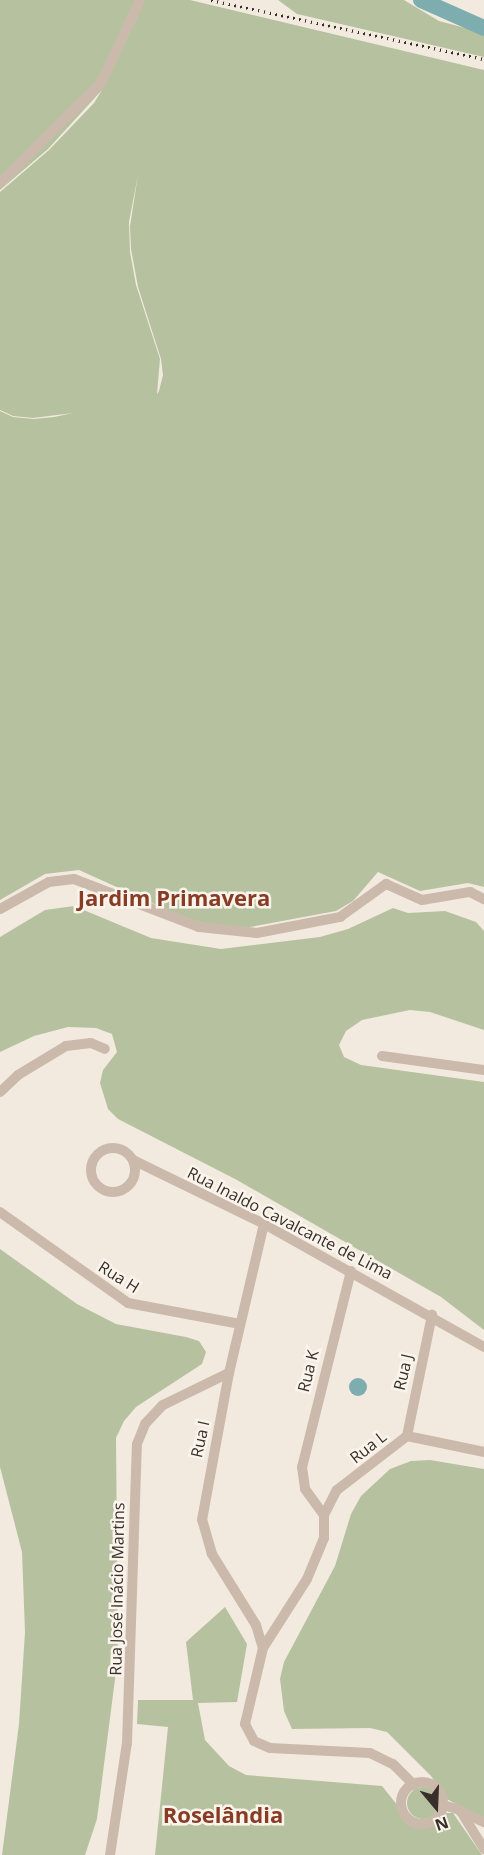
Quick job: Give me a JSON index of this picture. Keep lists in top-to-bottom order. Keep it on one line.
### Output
{"streets":{"street":["Rua Inaldo Cavalcante de Lima","Rua H","Rua K","Rua J","Rua I","Rua L","Rua José Inácio Martins"]},"crossings":[["Rua Inaldo Cavalcante de Lima","Rua K"],["Rua Inaldo Cavalcante de Lima","Rua J"],["Rua Inaldo Cavalcante de Lima","Rua I"],["Rua H","Rua I"],["Rua J","Rua L"],["Rua I","Rua José Inácio Martins"]],"districts":["Jardim Primavera","Roselândia"],"north":"bottom"}
